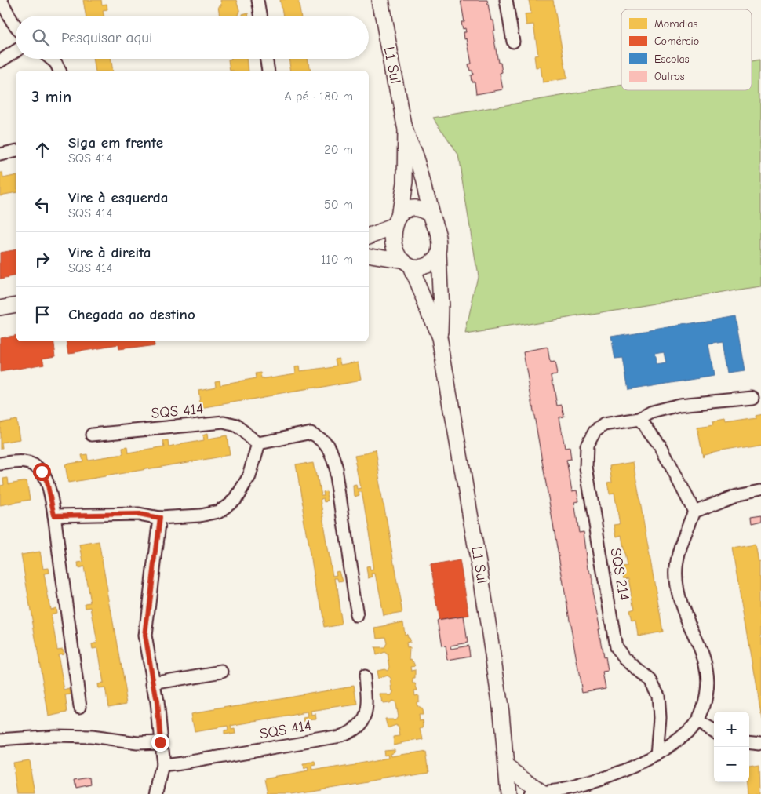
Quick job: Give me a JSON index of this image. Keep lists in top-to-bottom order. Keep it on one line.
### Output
{"streets":{"street":["L1 Sul","SQS 414","SQS 214"]},"legend":["Moradias","Comércio","Escolas","Outros"],"page":{"search":"Pesquisar aqui","heading":["3 min","A pé · 180 m"],"list":[["Siga em frente","SQS 414","20 m"],["Vire à esquerda","SQS 414","50 m"],["Vire à direita","SQS 414","110 m"],"Chegada ao destino"],"map_buttons":["+","−"]}}
